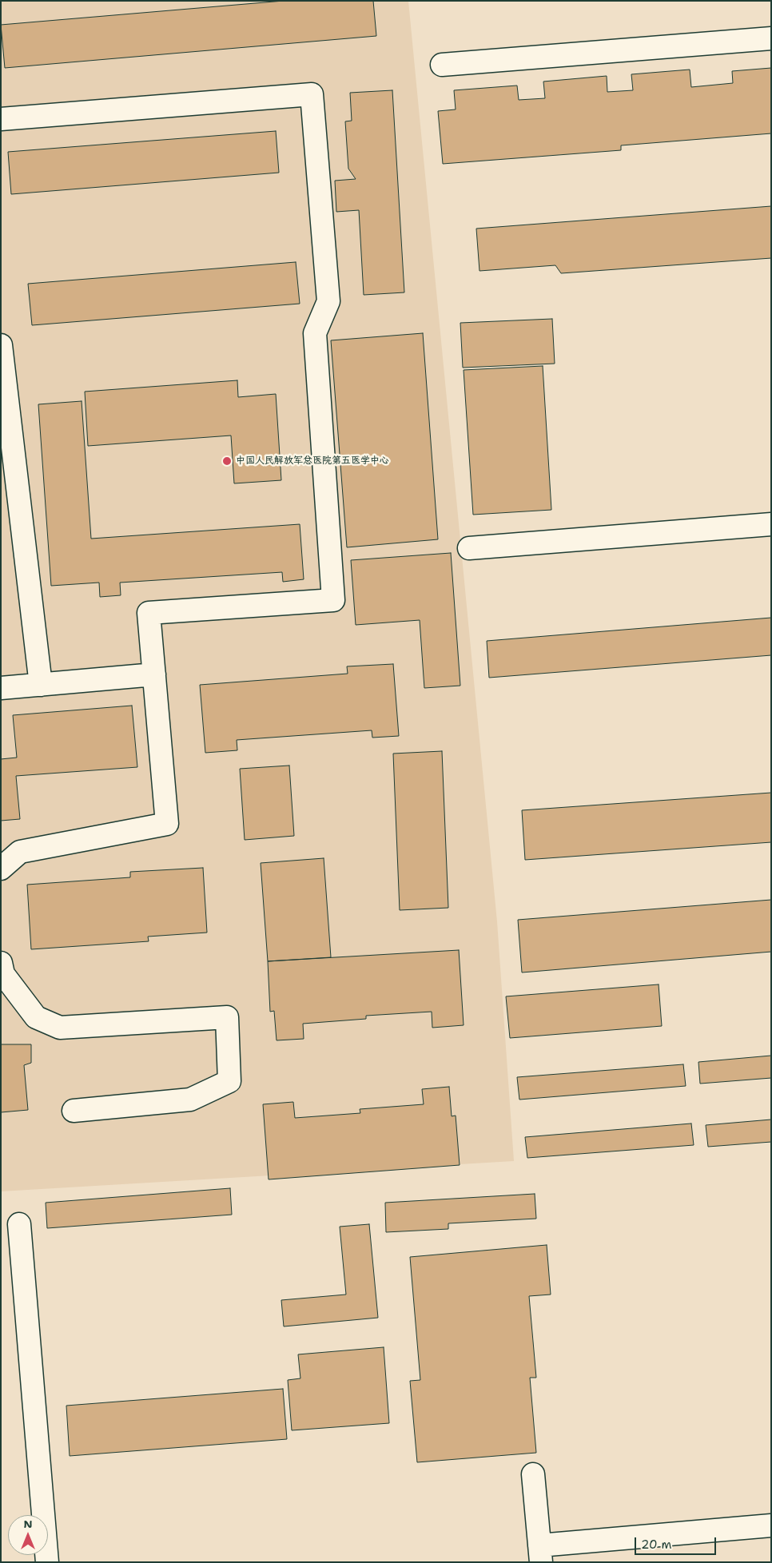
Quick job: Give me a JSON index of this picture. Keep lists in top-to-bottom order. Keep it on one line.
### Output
{"places":["中国人民解放军总医院第五医学中心"],"scale_bar":"20 m","north":"top"}
